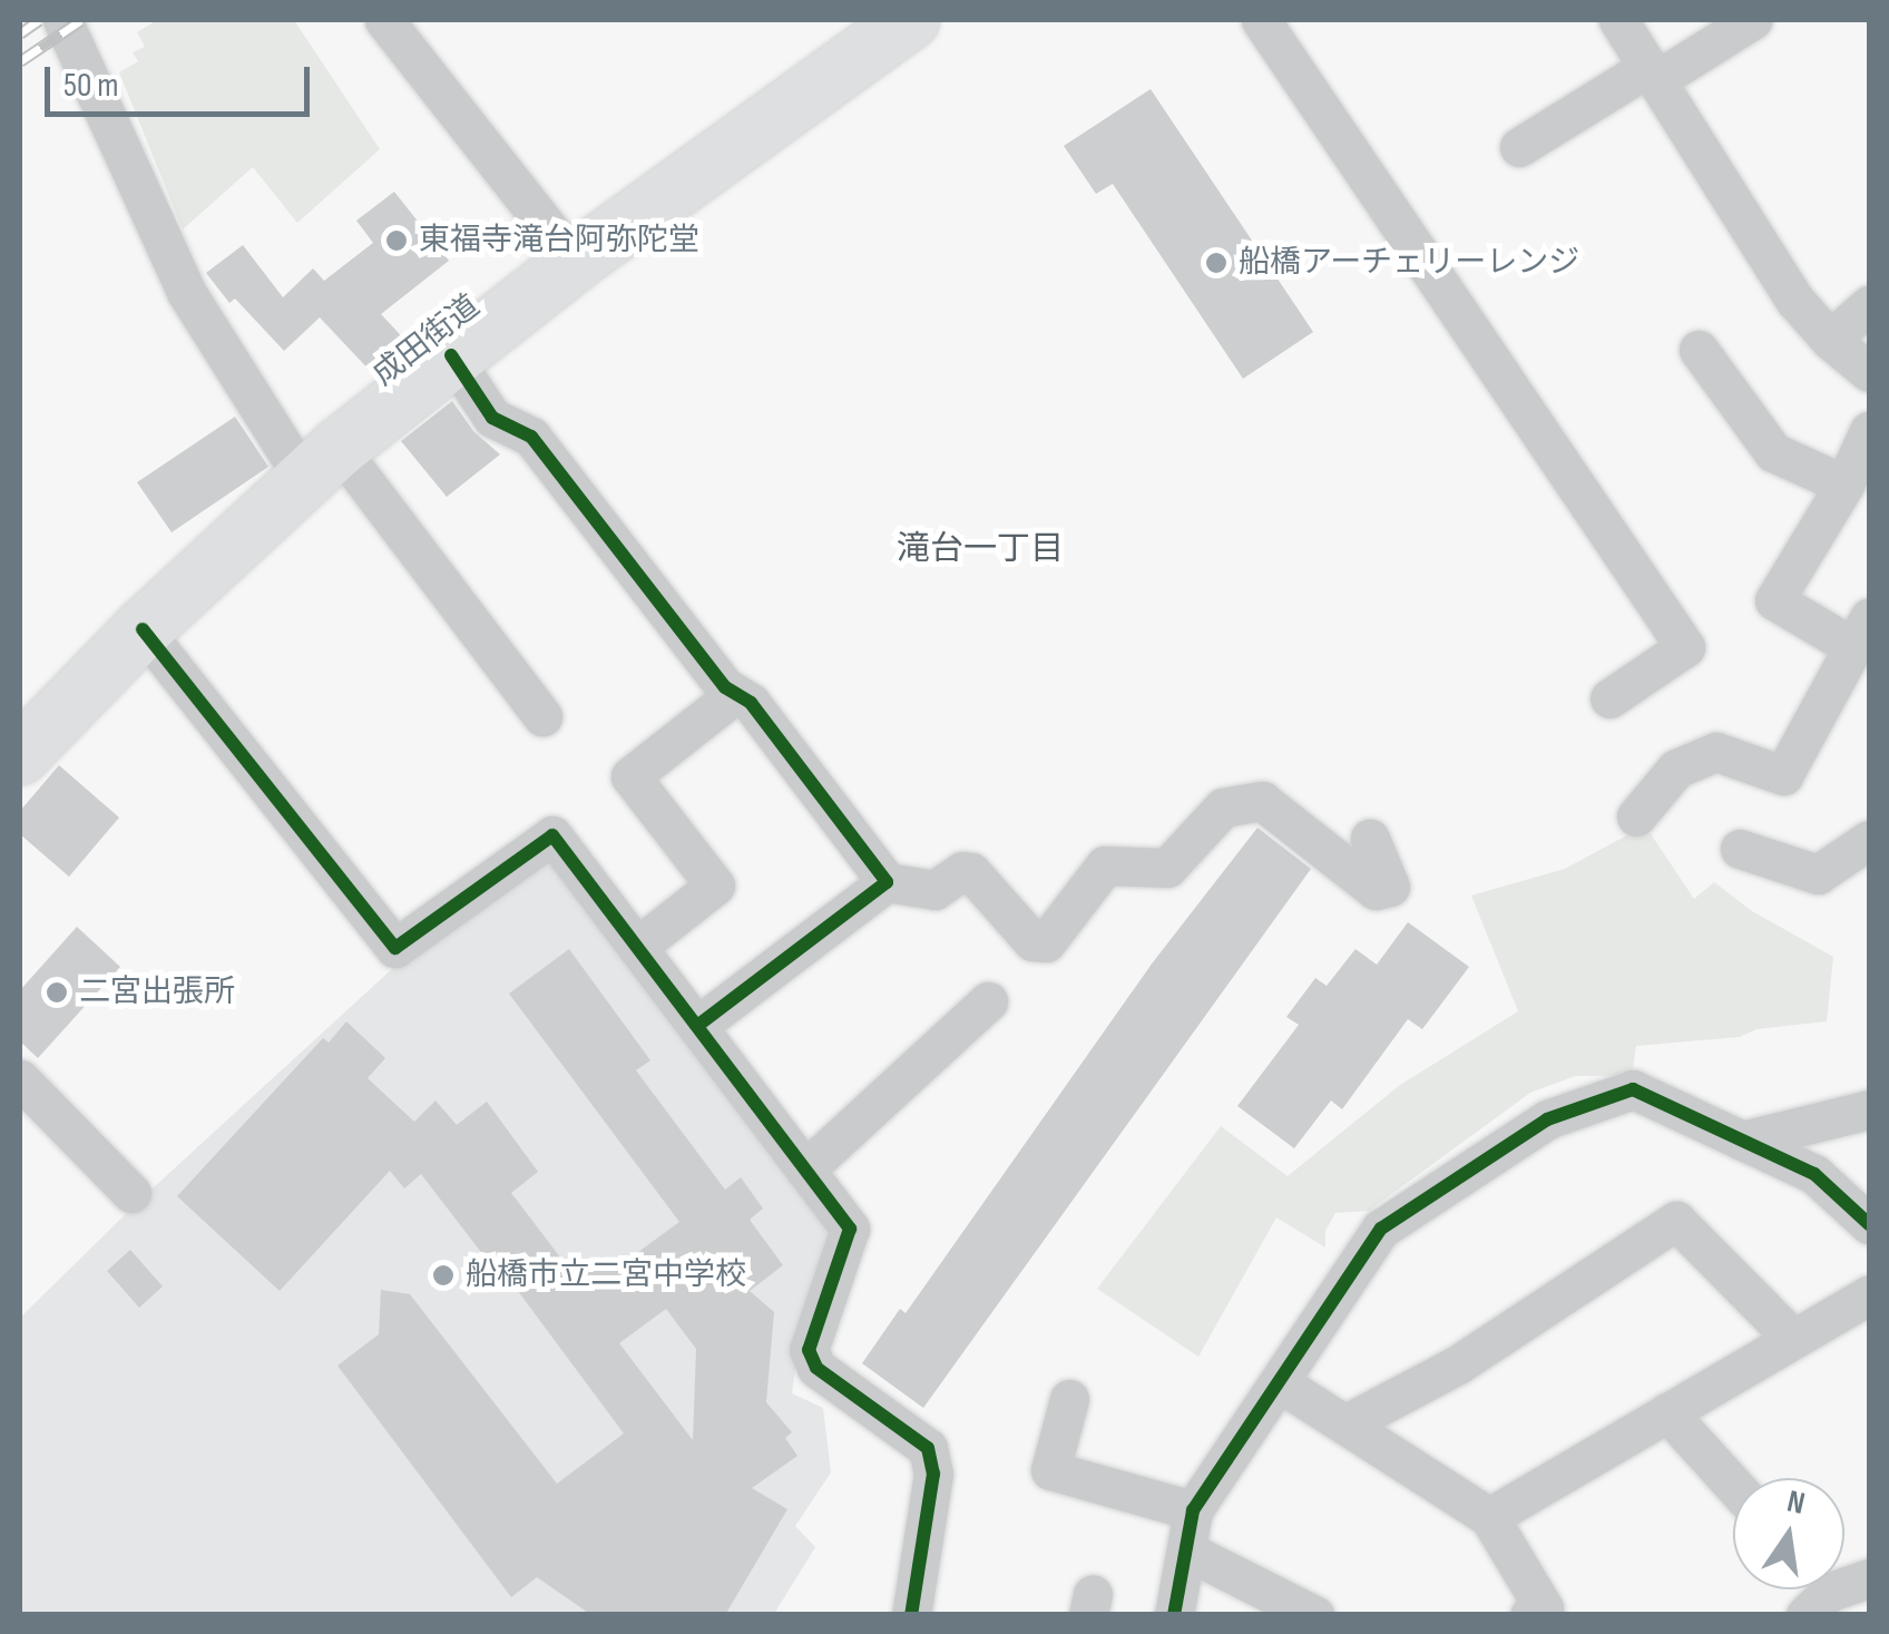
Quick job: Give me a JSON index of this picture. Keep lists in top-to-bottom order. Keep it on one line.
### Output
{"streets":{"highway":["成田街道"]},"districts":["滝台一丁目"],"places":["東福寺滝台阿弥陀堂","船橋アーチェリーレンジ","二宮出張所","船橋市立二宮中学校"],"scale_bar":"50 m","north":"top"}
